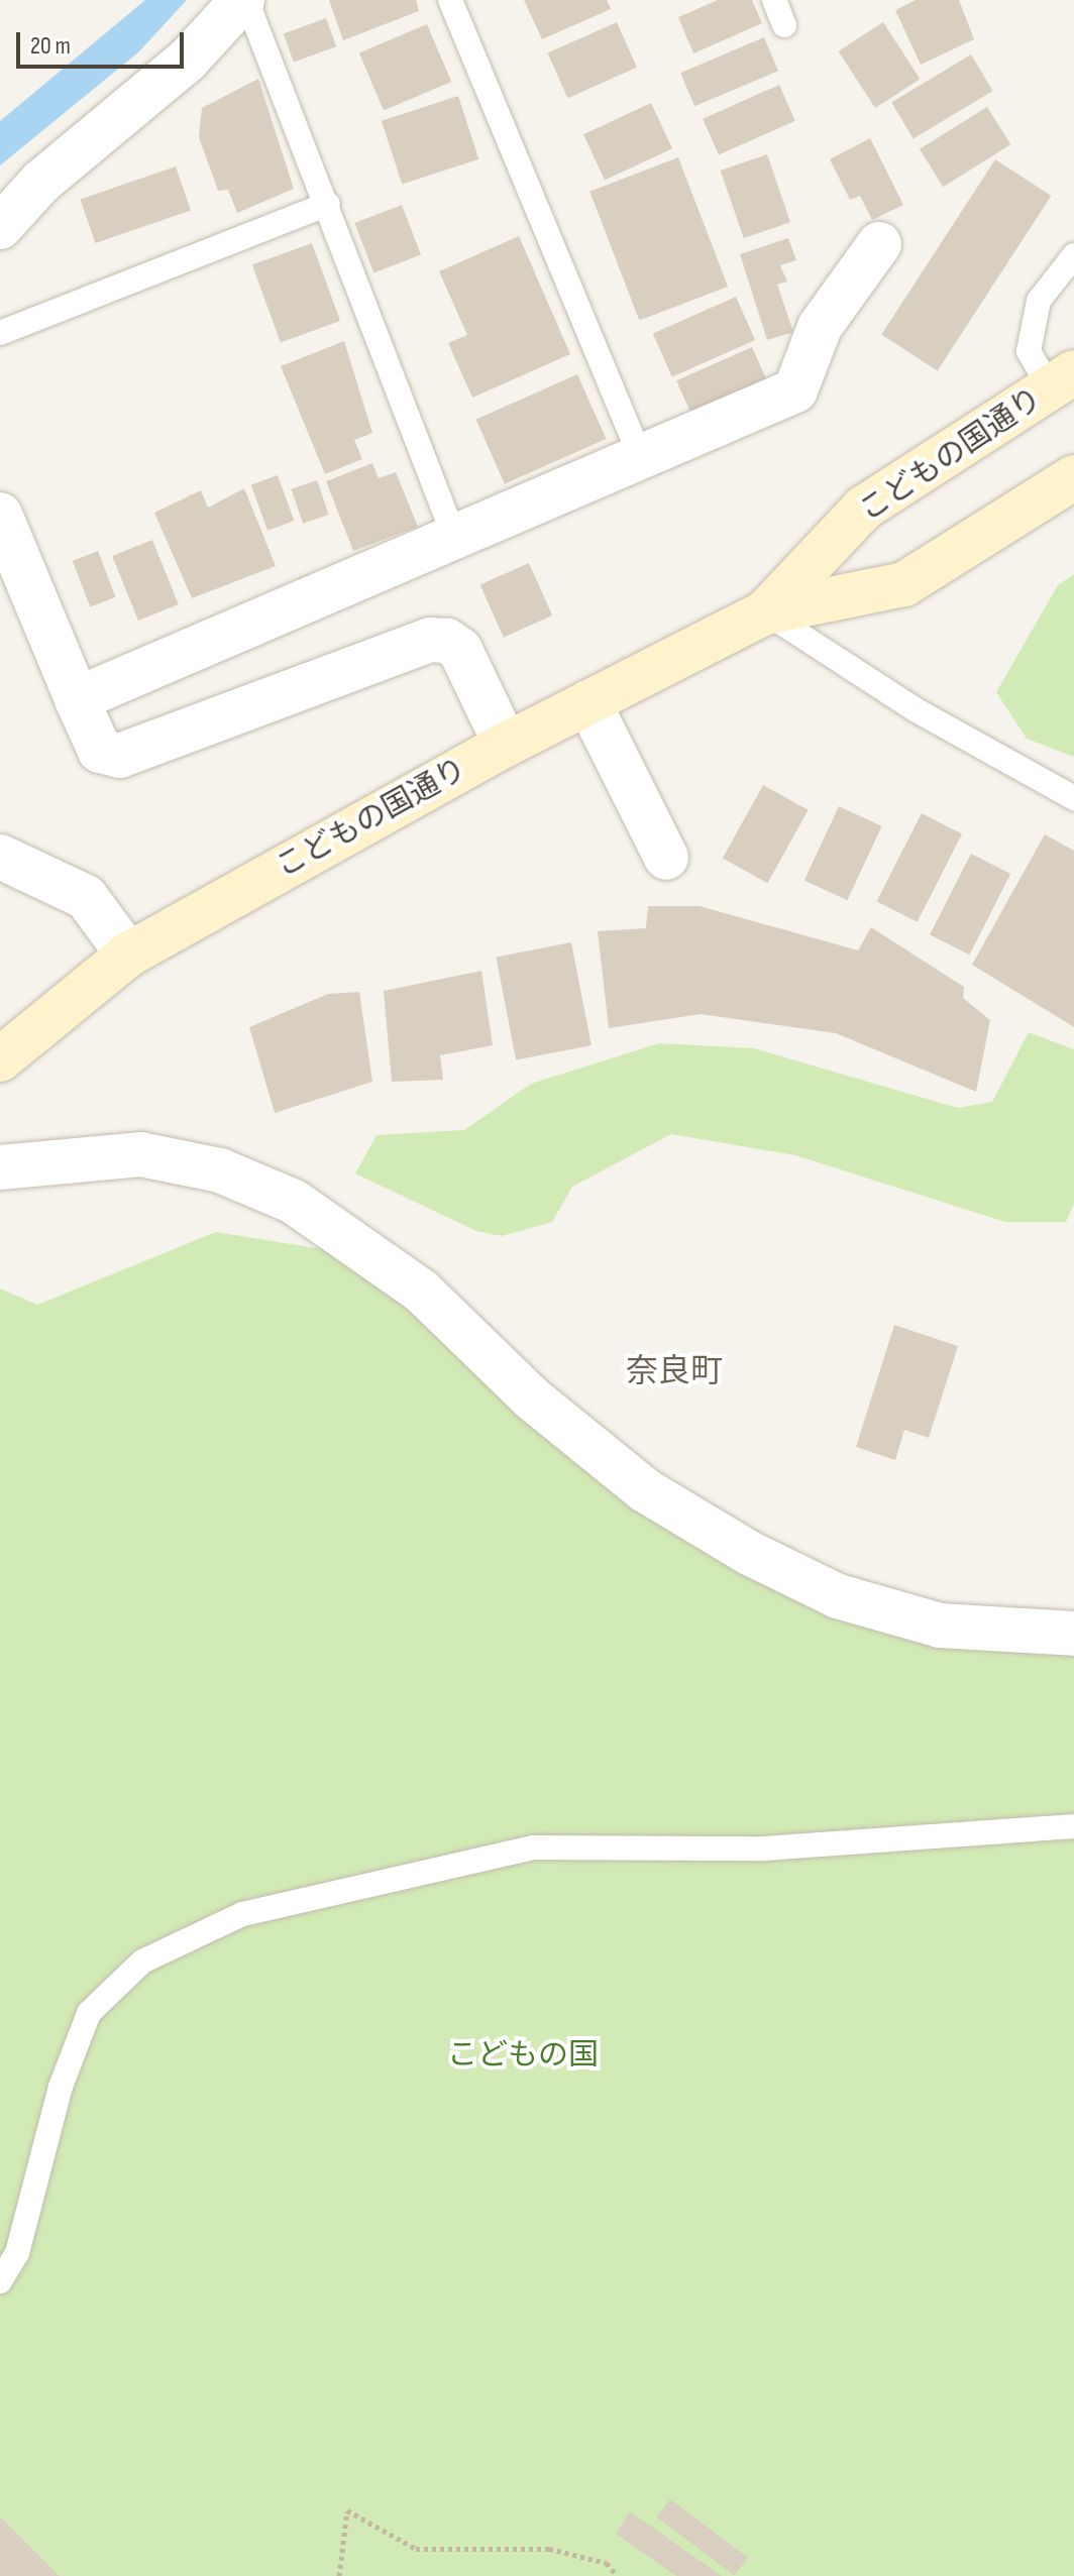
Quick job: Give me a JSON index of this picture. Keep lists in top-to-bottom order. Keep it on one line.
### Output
{"streets":{"main road":["こどもの国通り"]},"districts":["奈良町"],"parks":["こどもの国"],"scale_bar":"20 m"}
